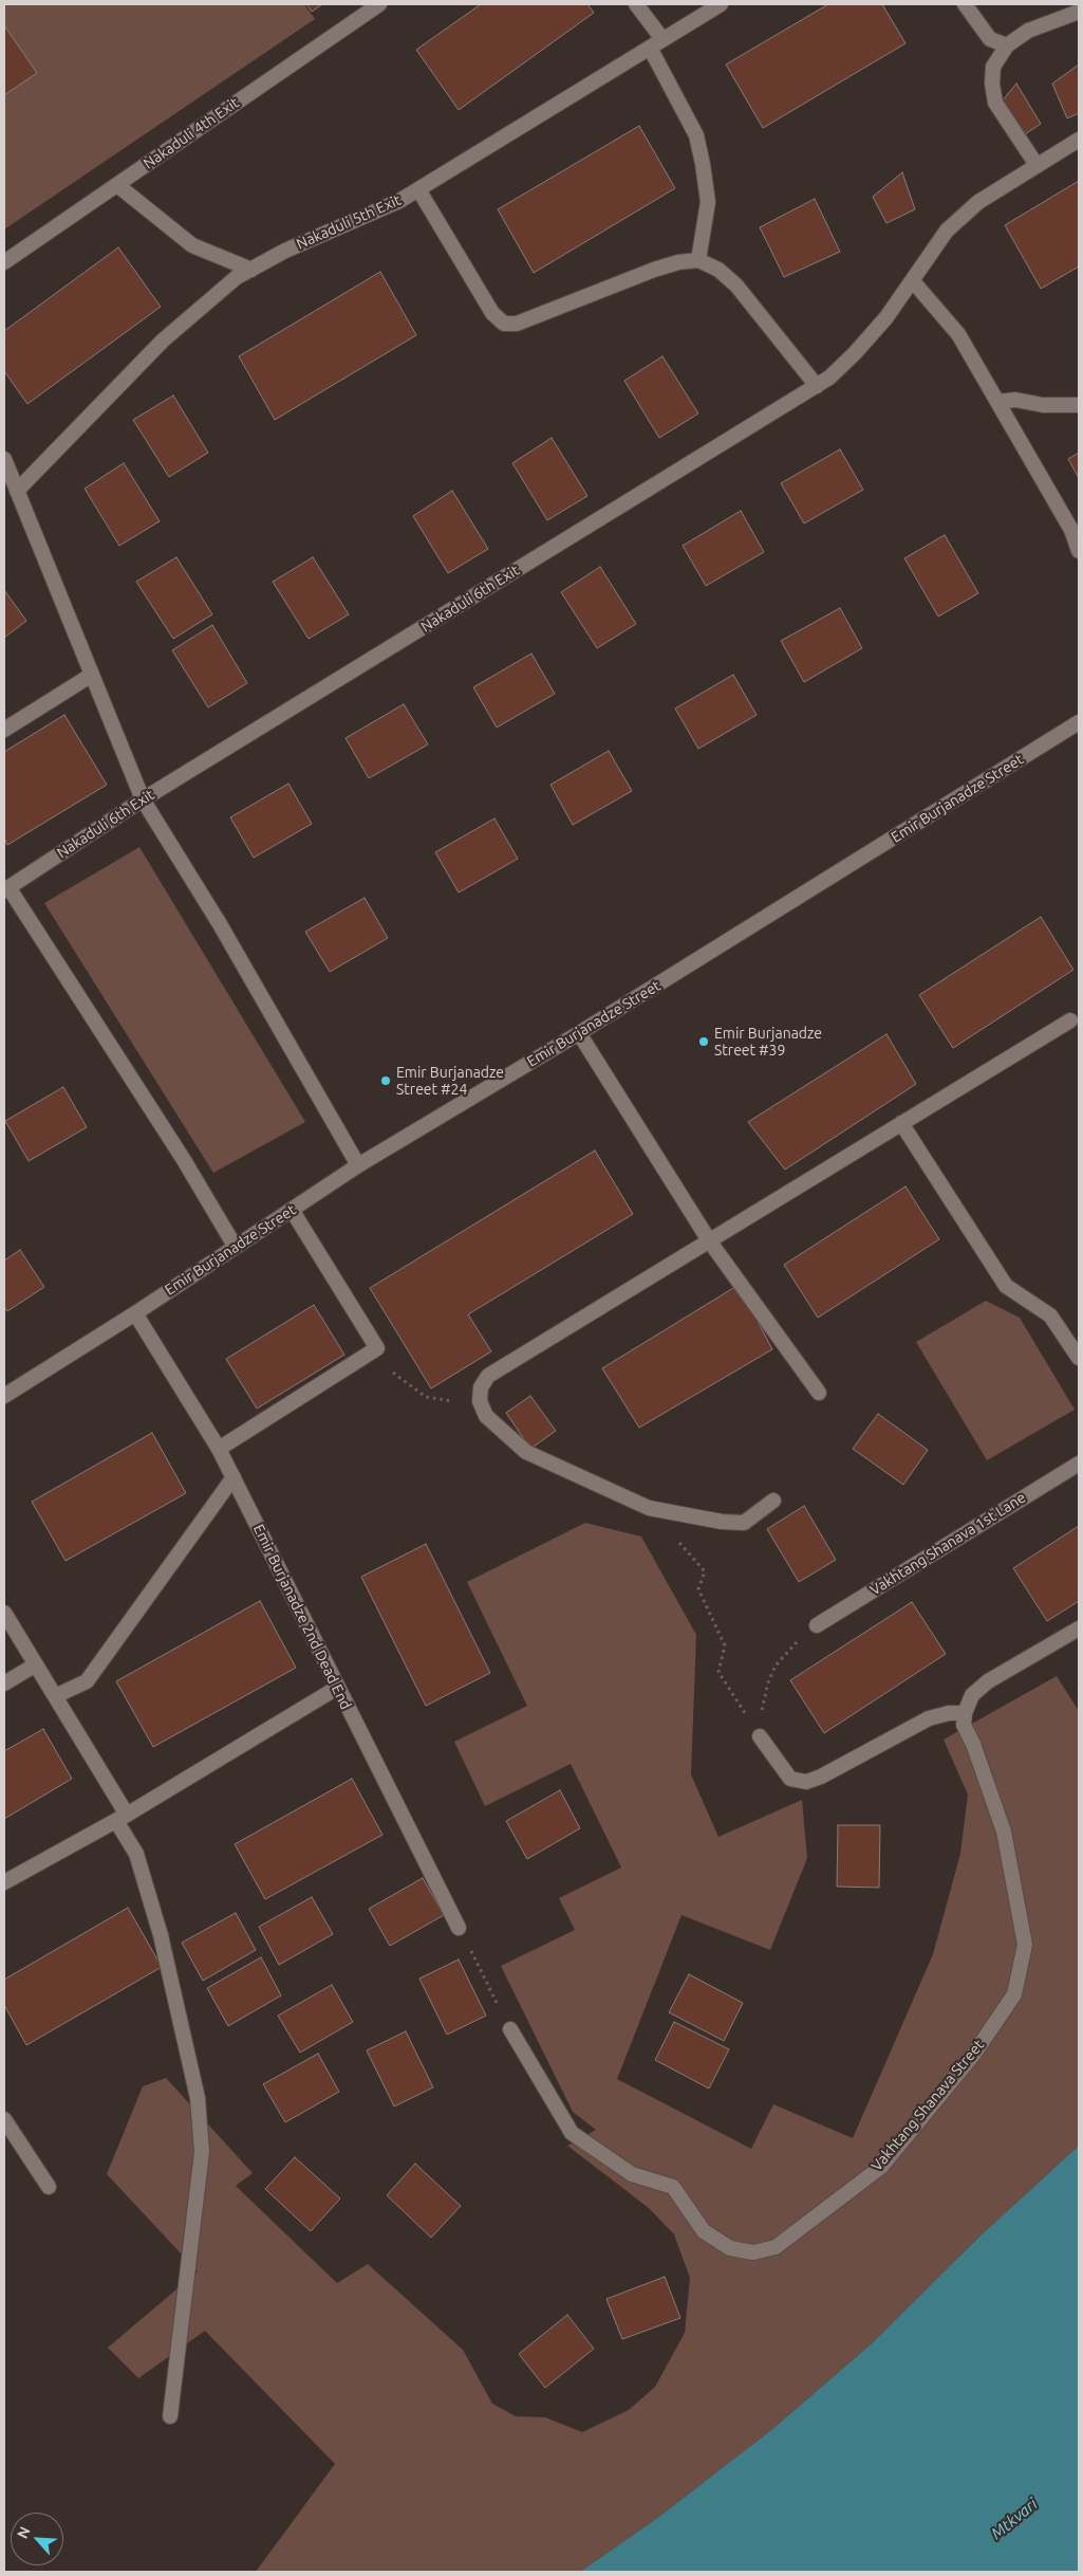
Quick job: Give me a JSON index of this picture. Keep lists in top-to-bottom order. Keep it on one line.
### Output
{"streets":{"street":["Nakaduli 4th Exit","Nakaduli 5th Exit","Nakaduli 6th Exit","Emir Burjanadze Street","Vakhtang Shanava 1st Lane","Emir Burjanadze 2nd Dead End","Vakhtang Shanava Street"]},"crossings":[["Emir Burjanadze Street","Emir Burjanadze 2nd Dead End"]],"water":["Mtkvari"],"places":["Emir Burjanadze Street #39","Emir Burjanadze Street #24"],"north":"top left"}
